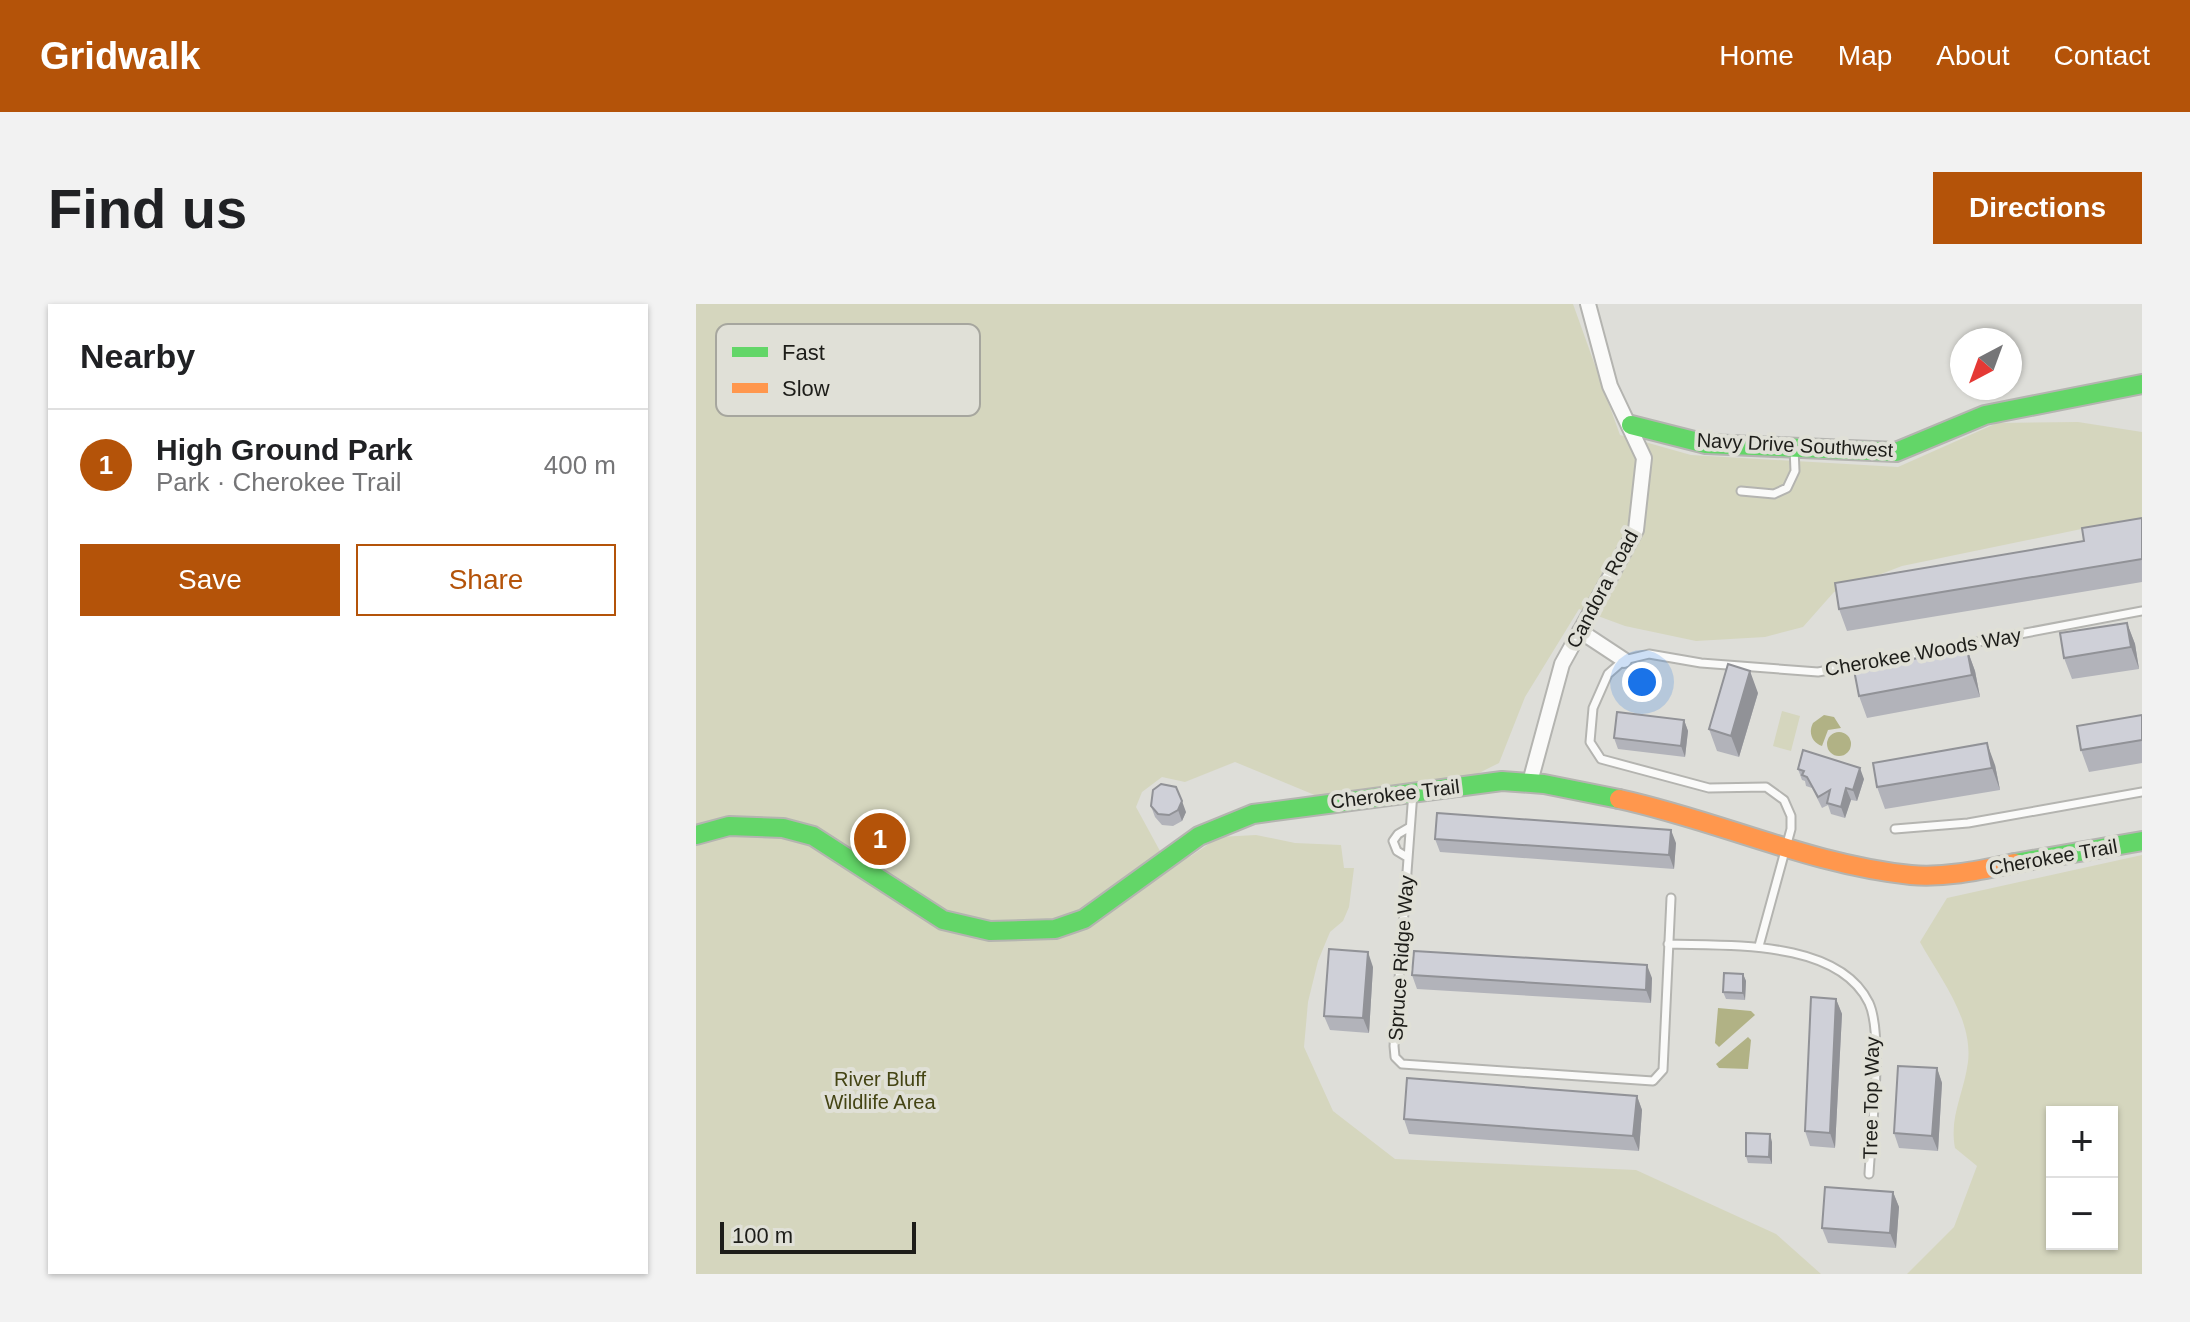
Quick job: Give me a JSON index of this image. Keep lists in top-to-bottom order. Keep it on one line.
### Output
{"streets":{"street":["Navy Drive Southwest","Candora Road","Cherokee Trail"],"lane":["Cherokee Woods Way","Spruce Ridge Way","Tree Top Way"]},"crossings":[["Navy Drive Southwest","Candora Road"],["Candora Road","Cherokee Trail"],["Cherokee Trail","Spruce Ridge Way"],["Spruce Ridge Way","Tree Top Way"]],"parks":["River Bluff Wildlife Area"],"legend":["Fast","Slow"],"scale_bar":"100 m","north":"bottom left","page":{"header":"Gridwalk","nav":["Home","Map","About","Contact"],"buttons":["Directions",["Save","Share"]],"title":"Find us","heading":"Nearby","list":[{"mark":"1","name":"High Ground Park","note":"Park · Cherokee Trail","value":"400 m"}],"pins":"1","map_buttons":["+","−"],"scale":"100 m"}}
